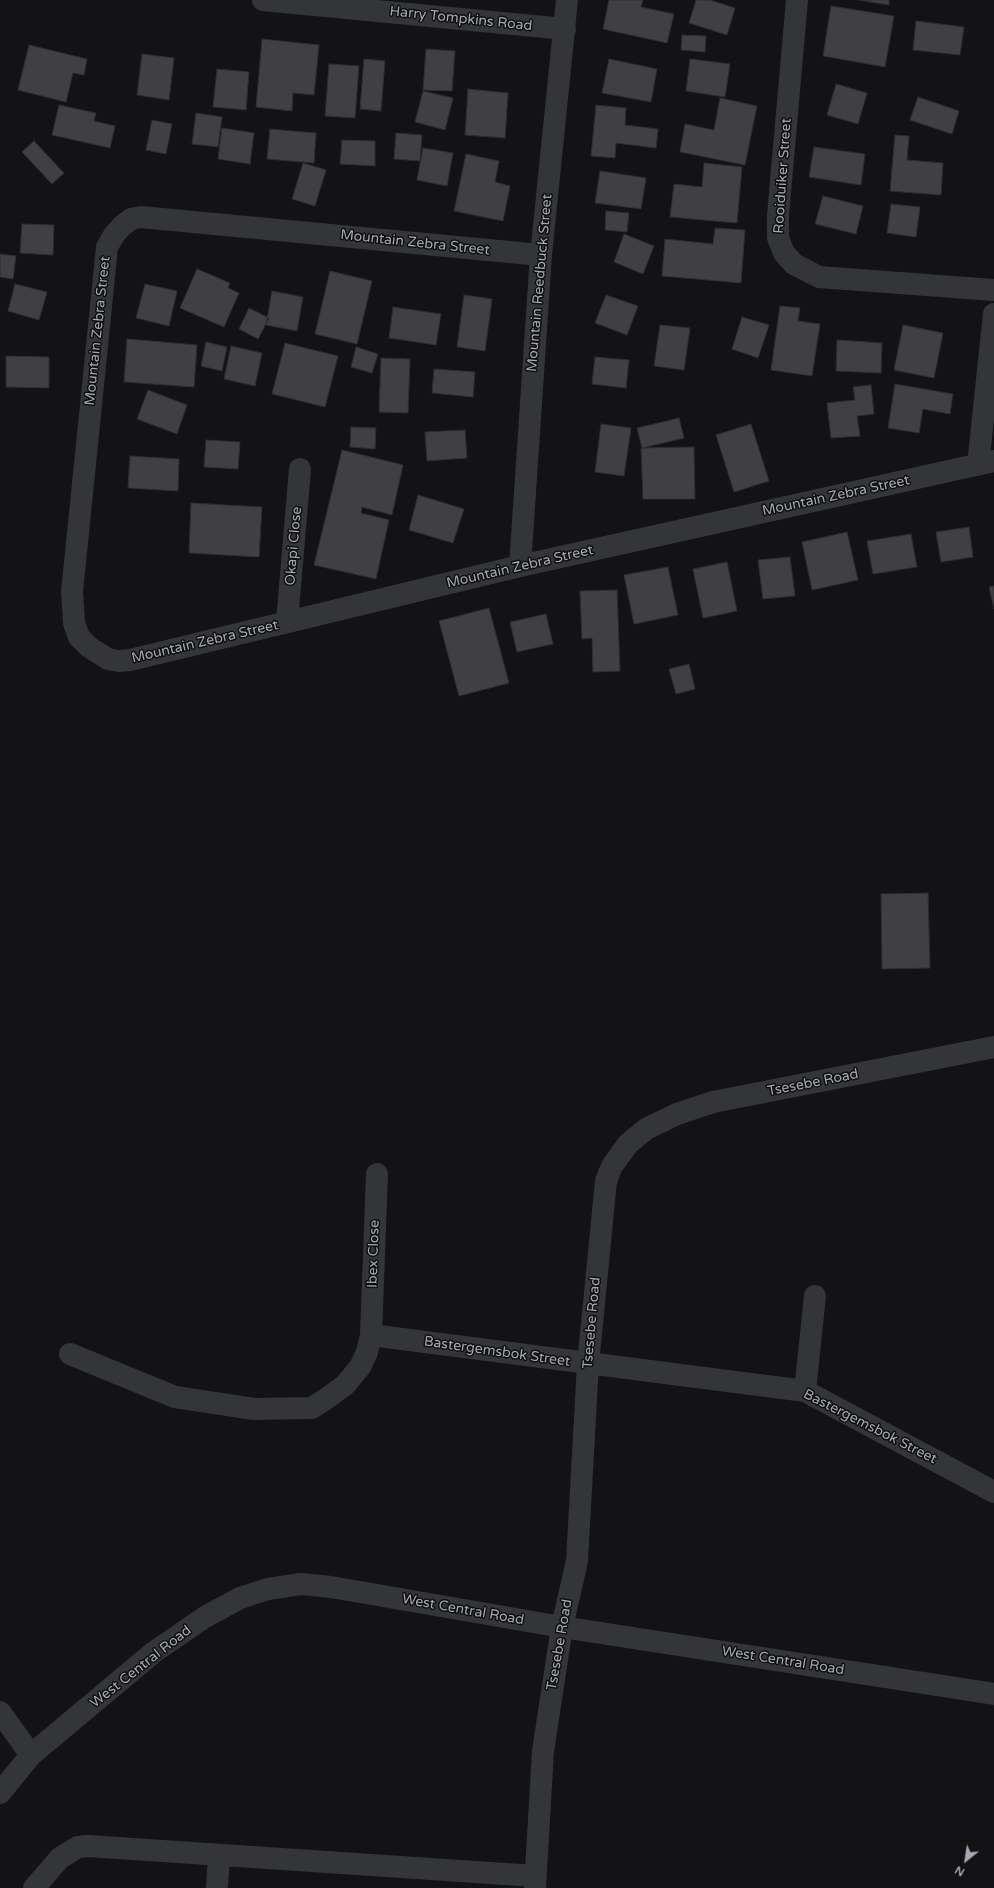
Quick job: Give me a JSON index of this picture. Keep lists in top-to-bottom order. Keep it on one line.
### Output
{"streets":{"street":["Harry Tompkins Road","Rooiduiker Street","Mountain Zebra Street","Mountain Reedbuck Street","Okapi Close","Tsesebe Road","Ibex Close","Bastergemsbok Street","West Central Road"]},"crossings":[["Harry Tompkins Road","Mountain Reedbuck Street"],["Mountain Zebra Street","Mountain Reedbuck Street"],["Mountain Zebra Street","Okapi Close"],["Tsesebe Road","Bastergemsbok Street"],["Tsesebe Road","West Central Road"],["Ibex Close","Bastergemsbok Street"]],"north":"bottom left"}
